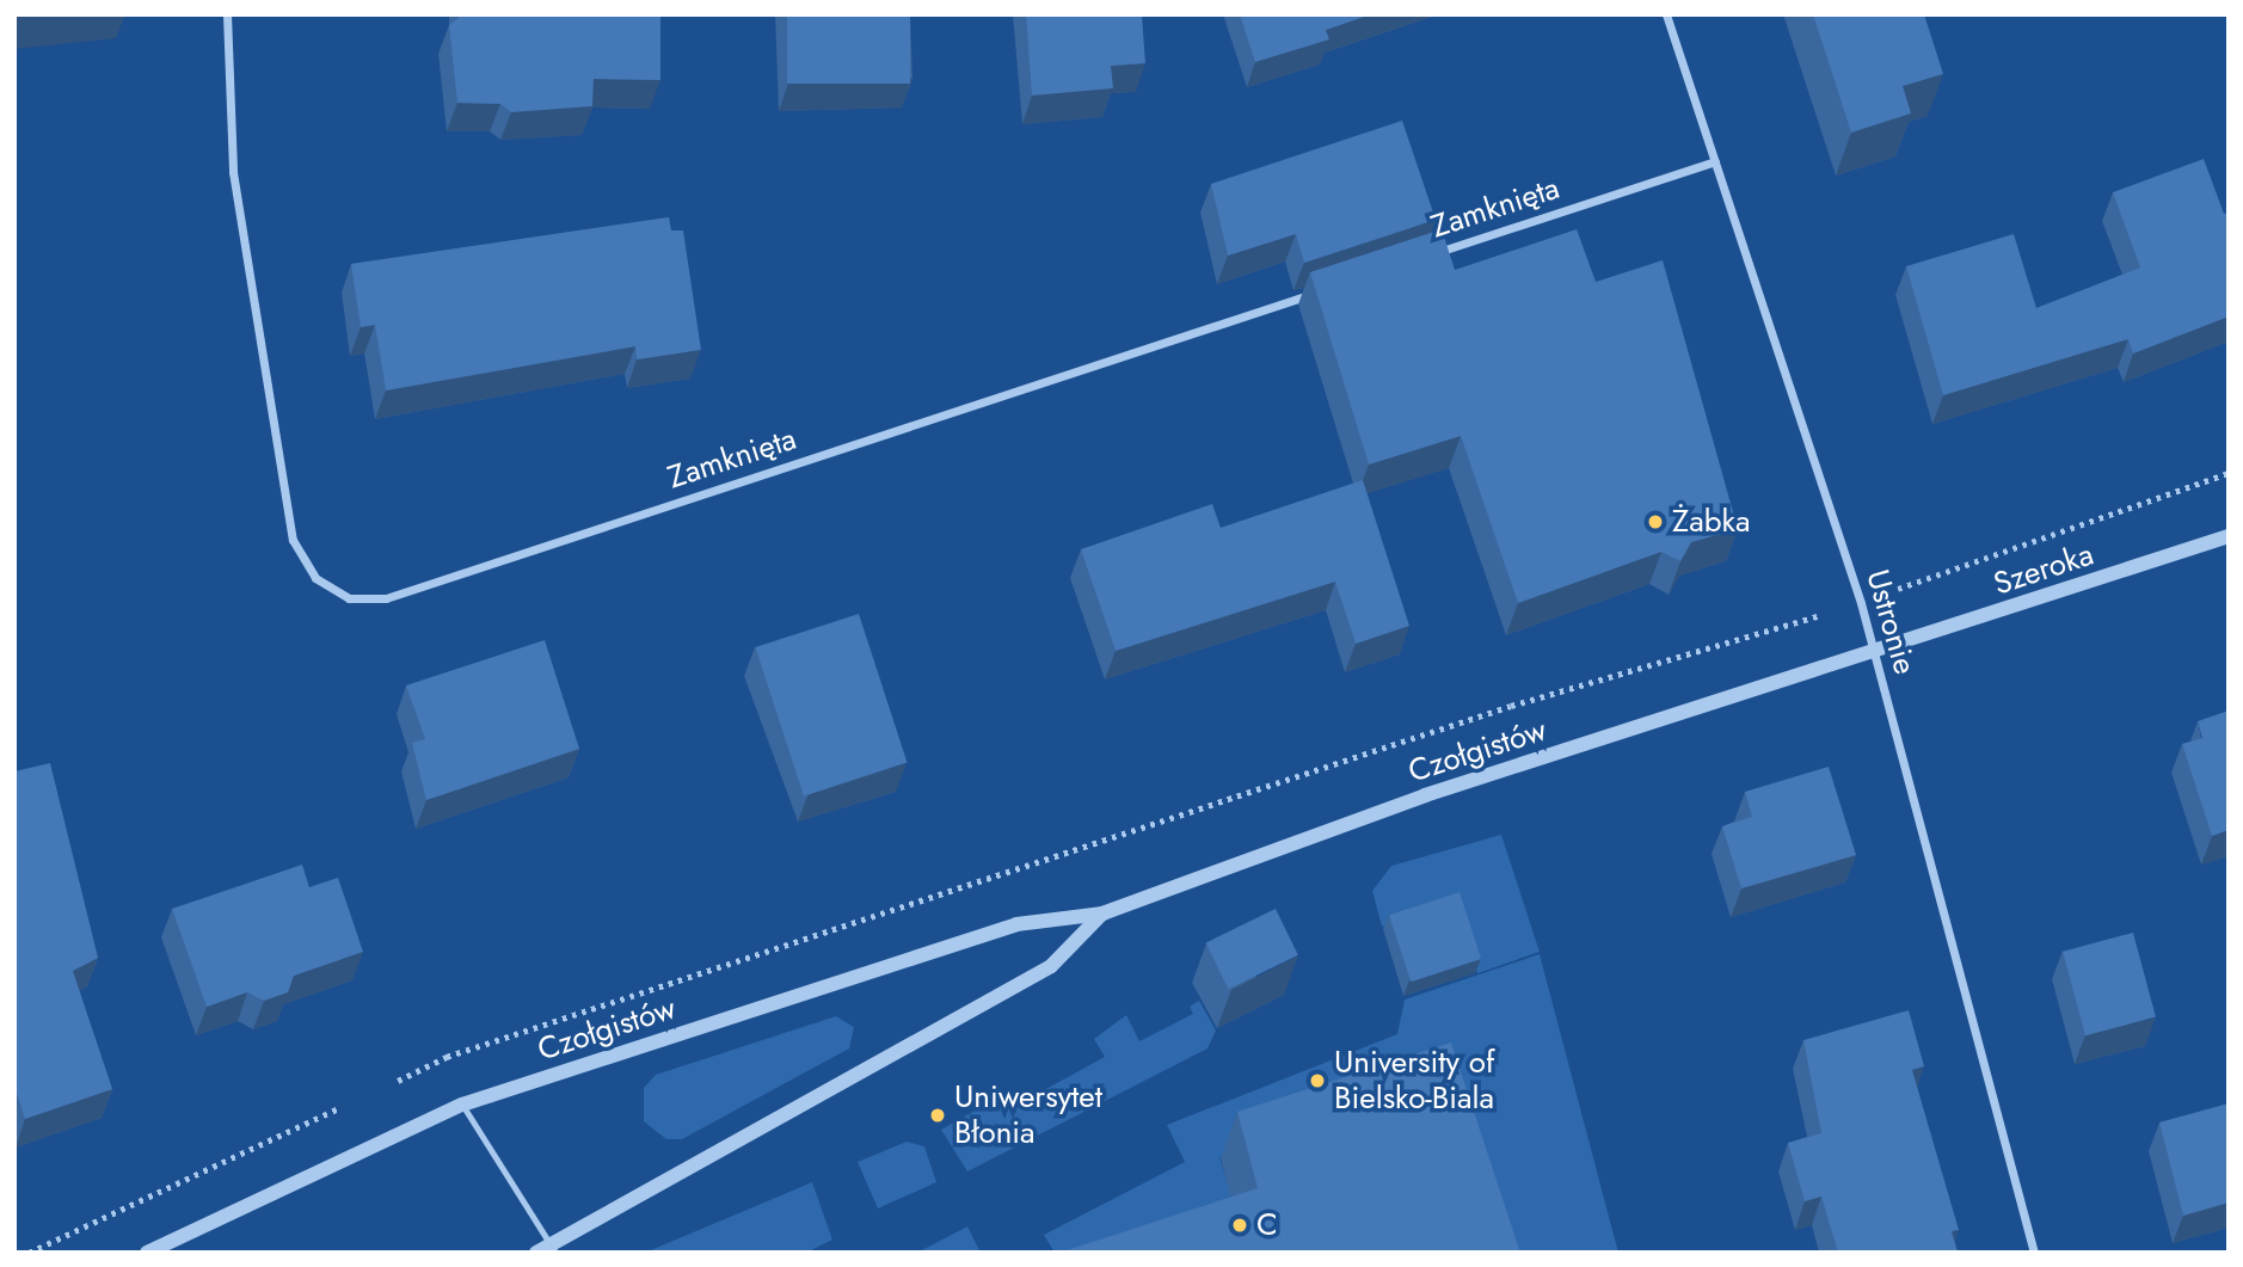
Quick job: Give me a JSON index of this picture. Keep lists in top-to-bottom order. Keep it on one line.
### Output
{"streets":{"street":["Zamknięta","Szeroka","Ustronie","Czołgistów"]},"crossings":[["Zamknięta","Ustronie"],["Szeroka","Ustronie"],["Szeroka","Czołgistów"],["Ustronie","Czołgistów"]],"places":["Żabka","University of Bielsko-Biala","Uniwersytet Błonia","C"]}
